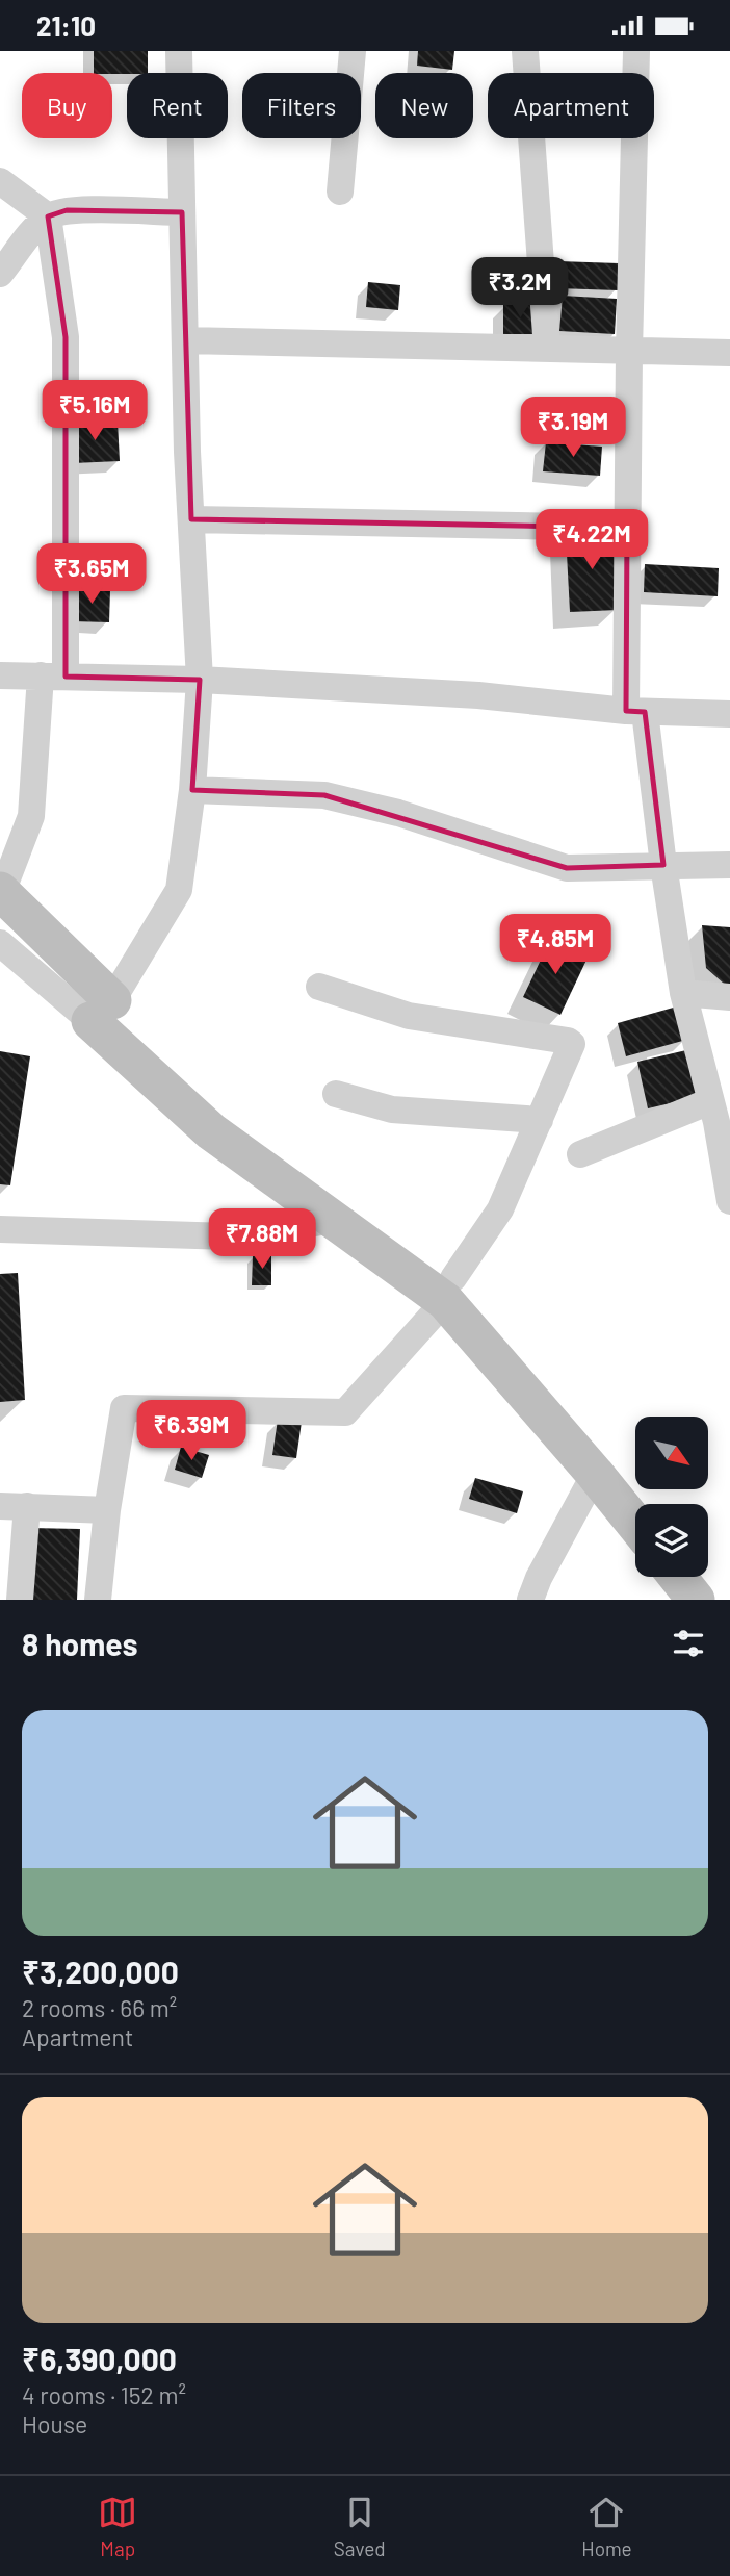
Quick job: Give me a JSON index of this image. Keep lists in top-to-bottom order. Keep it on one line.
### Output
{"north":"bottom right","page":{"status":"21:10","chip":["Buy","Rent","Filters","New","Apartment"],"price":["₹3.2M","₹5.16M","₹3.19M","₹4.22M","₹3.65M","₹4.85M","₹7.88M","₹6.39M"],"heading":"8 homes","list":[{"name":"₹3,200,000","note":"2 rooms · 66 m² · Apartment"},{"name":"₹6,390,000","note":"4 rooms · 152 m² · House"}],"tabs":["Map","Saved","Home"]}}
